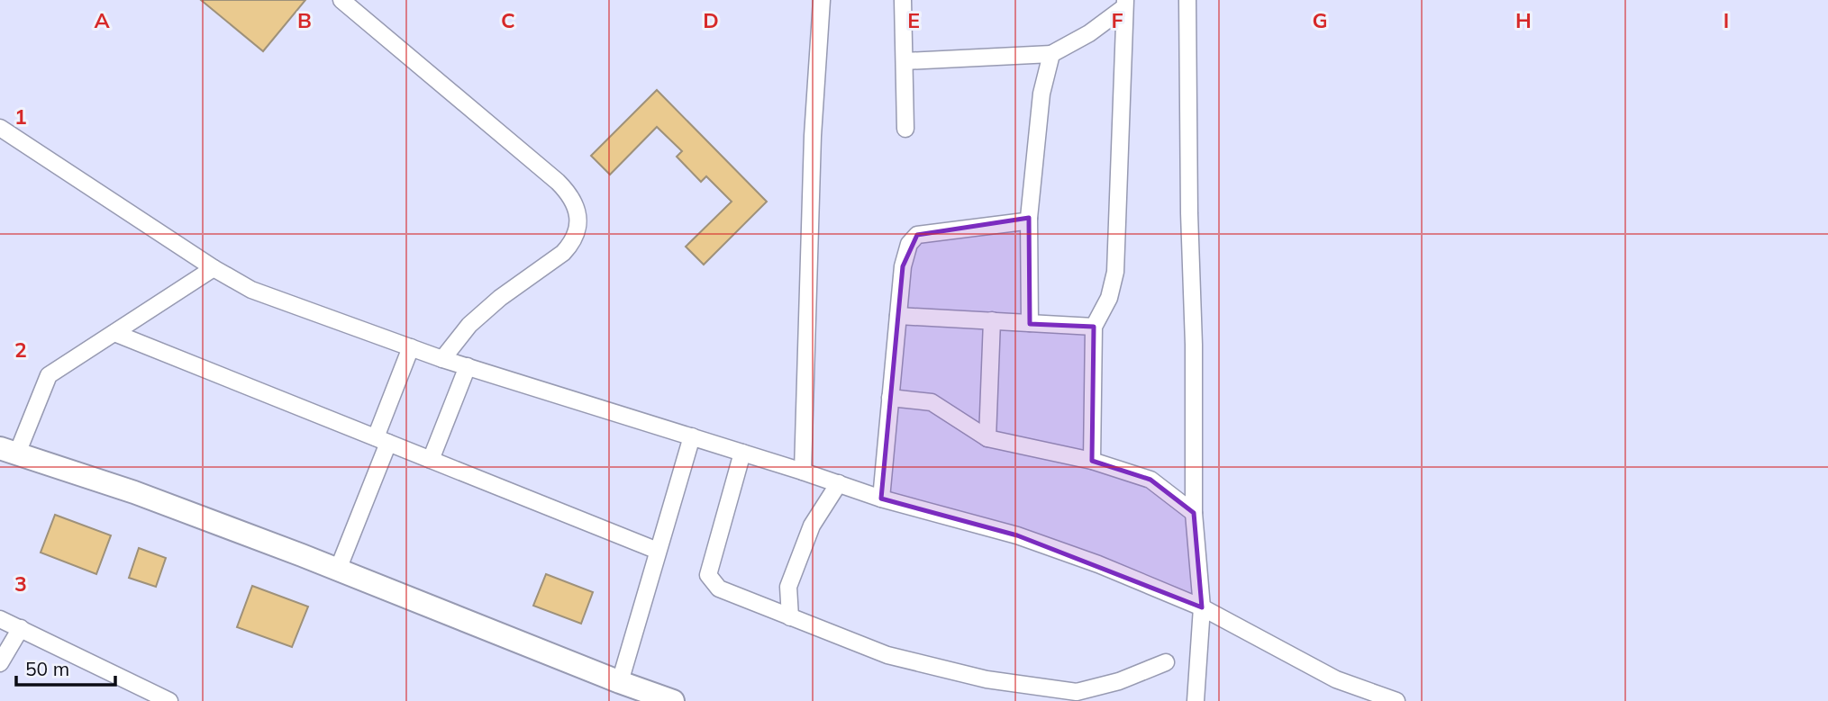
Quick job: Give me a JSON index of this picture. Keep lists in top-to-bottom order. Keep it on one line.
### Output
{"scale_bar":"50 m","grid":{"columns":["A","B","C","D","E","F","G","H","I"],"rows":["1","2","3"]}}
